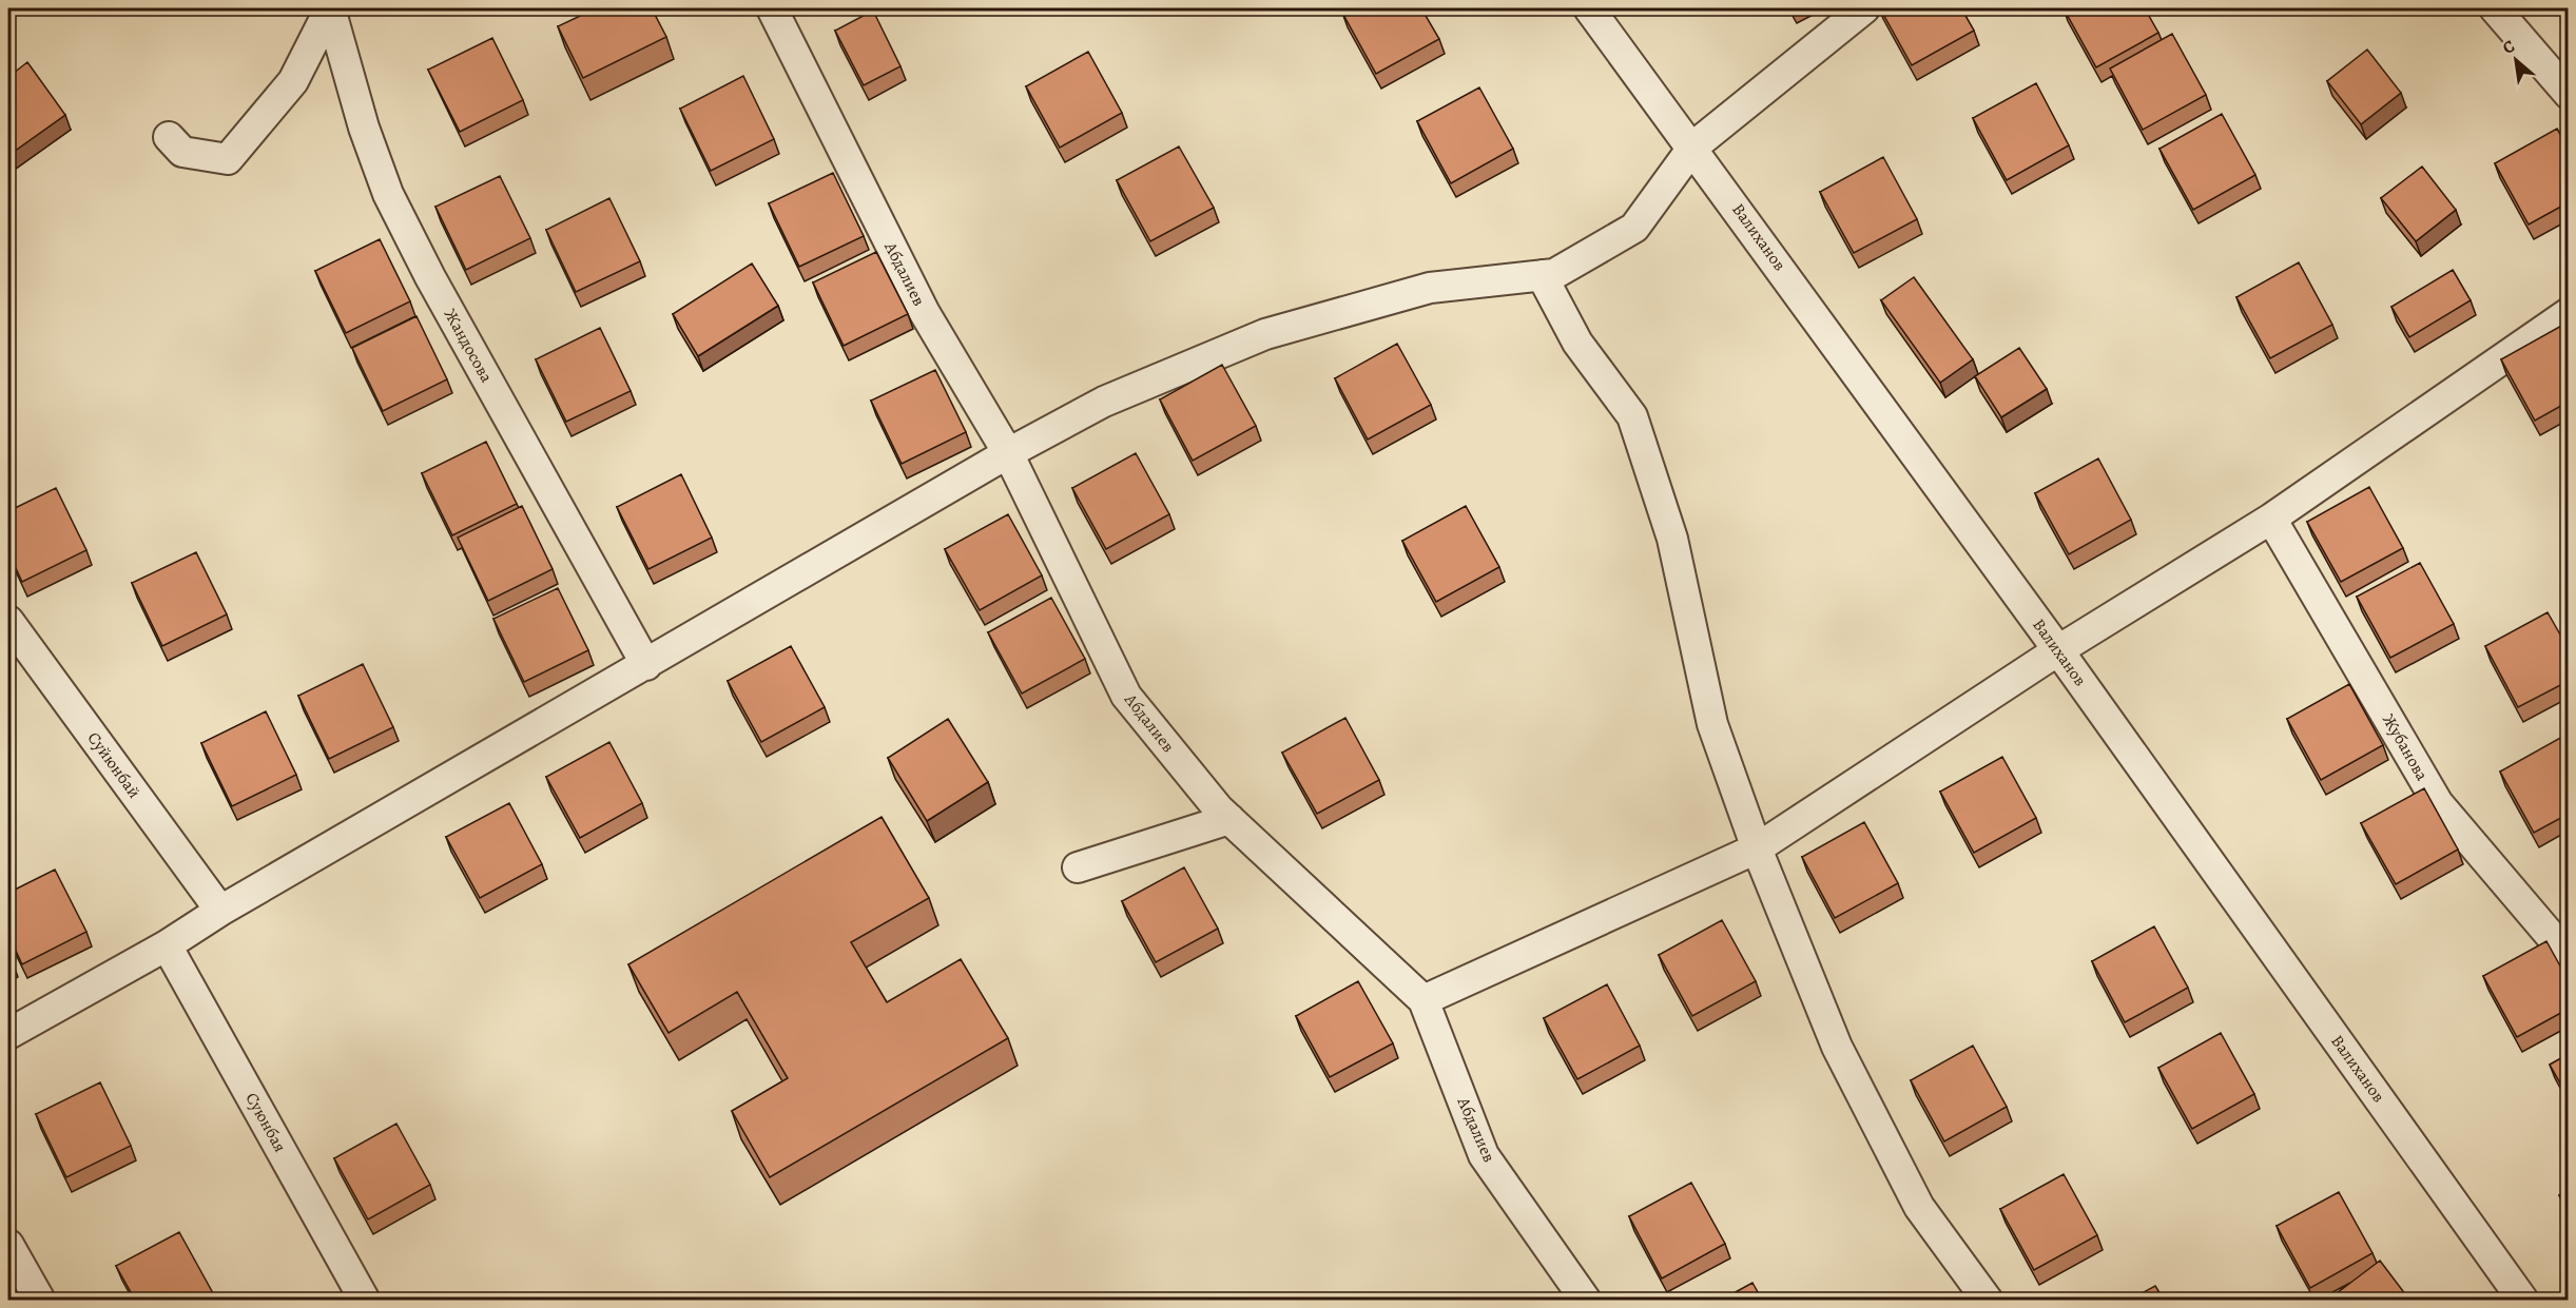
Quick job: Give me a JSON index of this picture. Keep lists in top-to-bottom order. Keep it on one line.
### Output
{"streets":{"street":["Валиханов","Абдалиев","Жандосова","Жубанова","Суйюнбай","Суюнбая"]},"north":"top left"}
